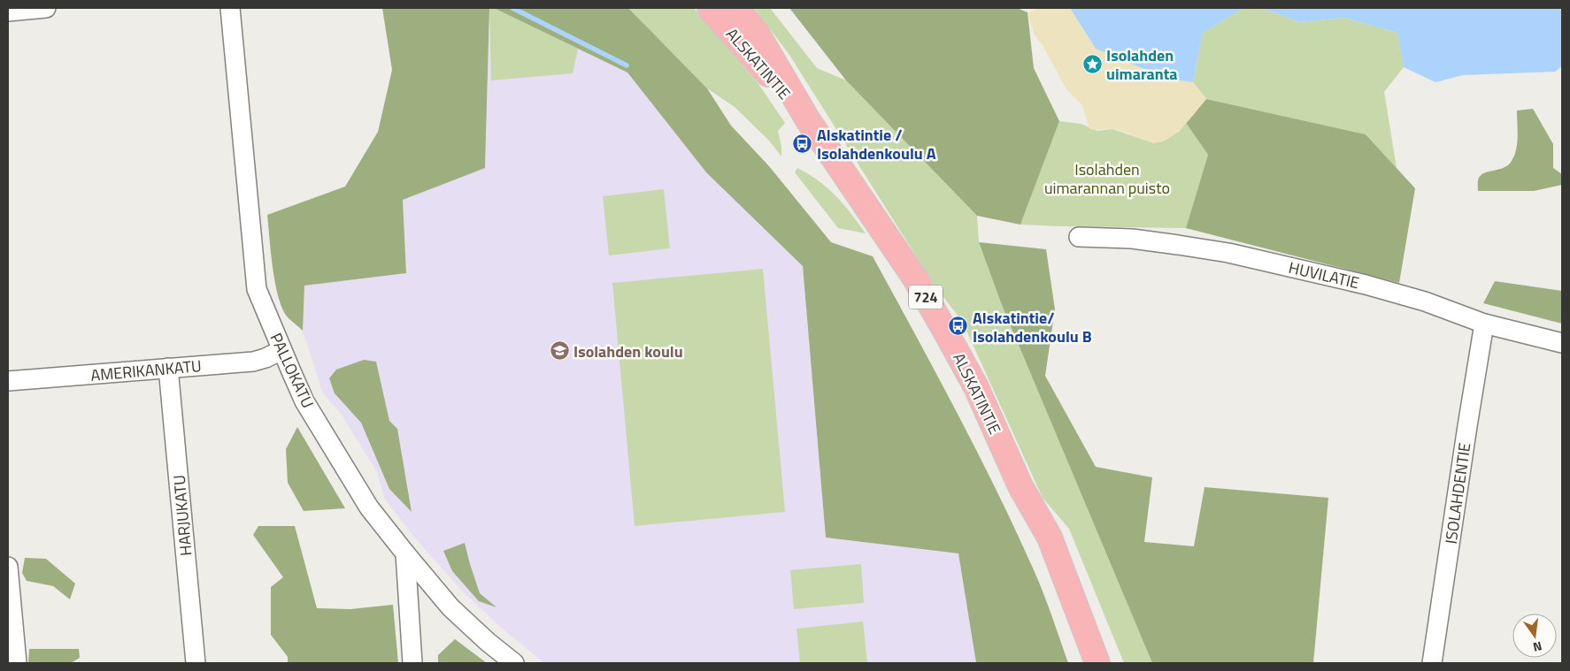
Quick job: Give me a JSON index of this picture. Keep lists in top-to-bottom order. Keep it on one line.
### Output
{"streets":{"main road":["ALSKATINTIE","724"],"street":["HUVILATIE","AMERIKANKATU","PALLOKATU","ISOLAHDENTIE","HARJUKATU"]},"crossings":[["HUVILATIE","ISOLAHDENTIE"],["AMERIKANKATU","PALLOKATU"],["AMERIKANKATU","HARJUKATU"]],"parks":["Isolahden uimarannan puisto"],"places":{"place":["Isolahden uimaranta"],"bus stop":["Alskatintie / Isolahdenkoulu A","Alskatintie/ Isolahdenkoulu B"],"school or university":["Isolahden koulu"]},"north":"bottom"}
